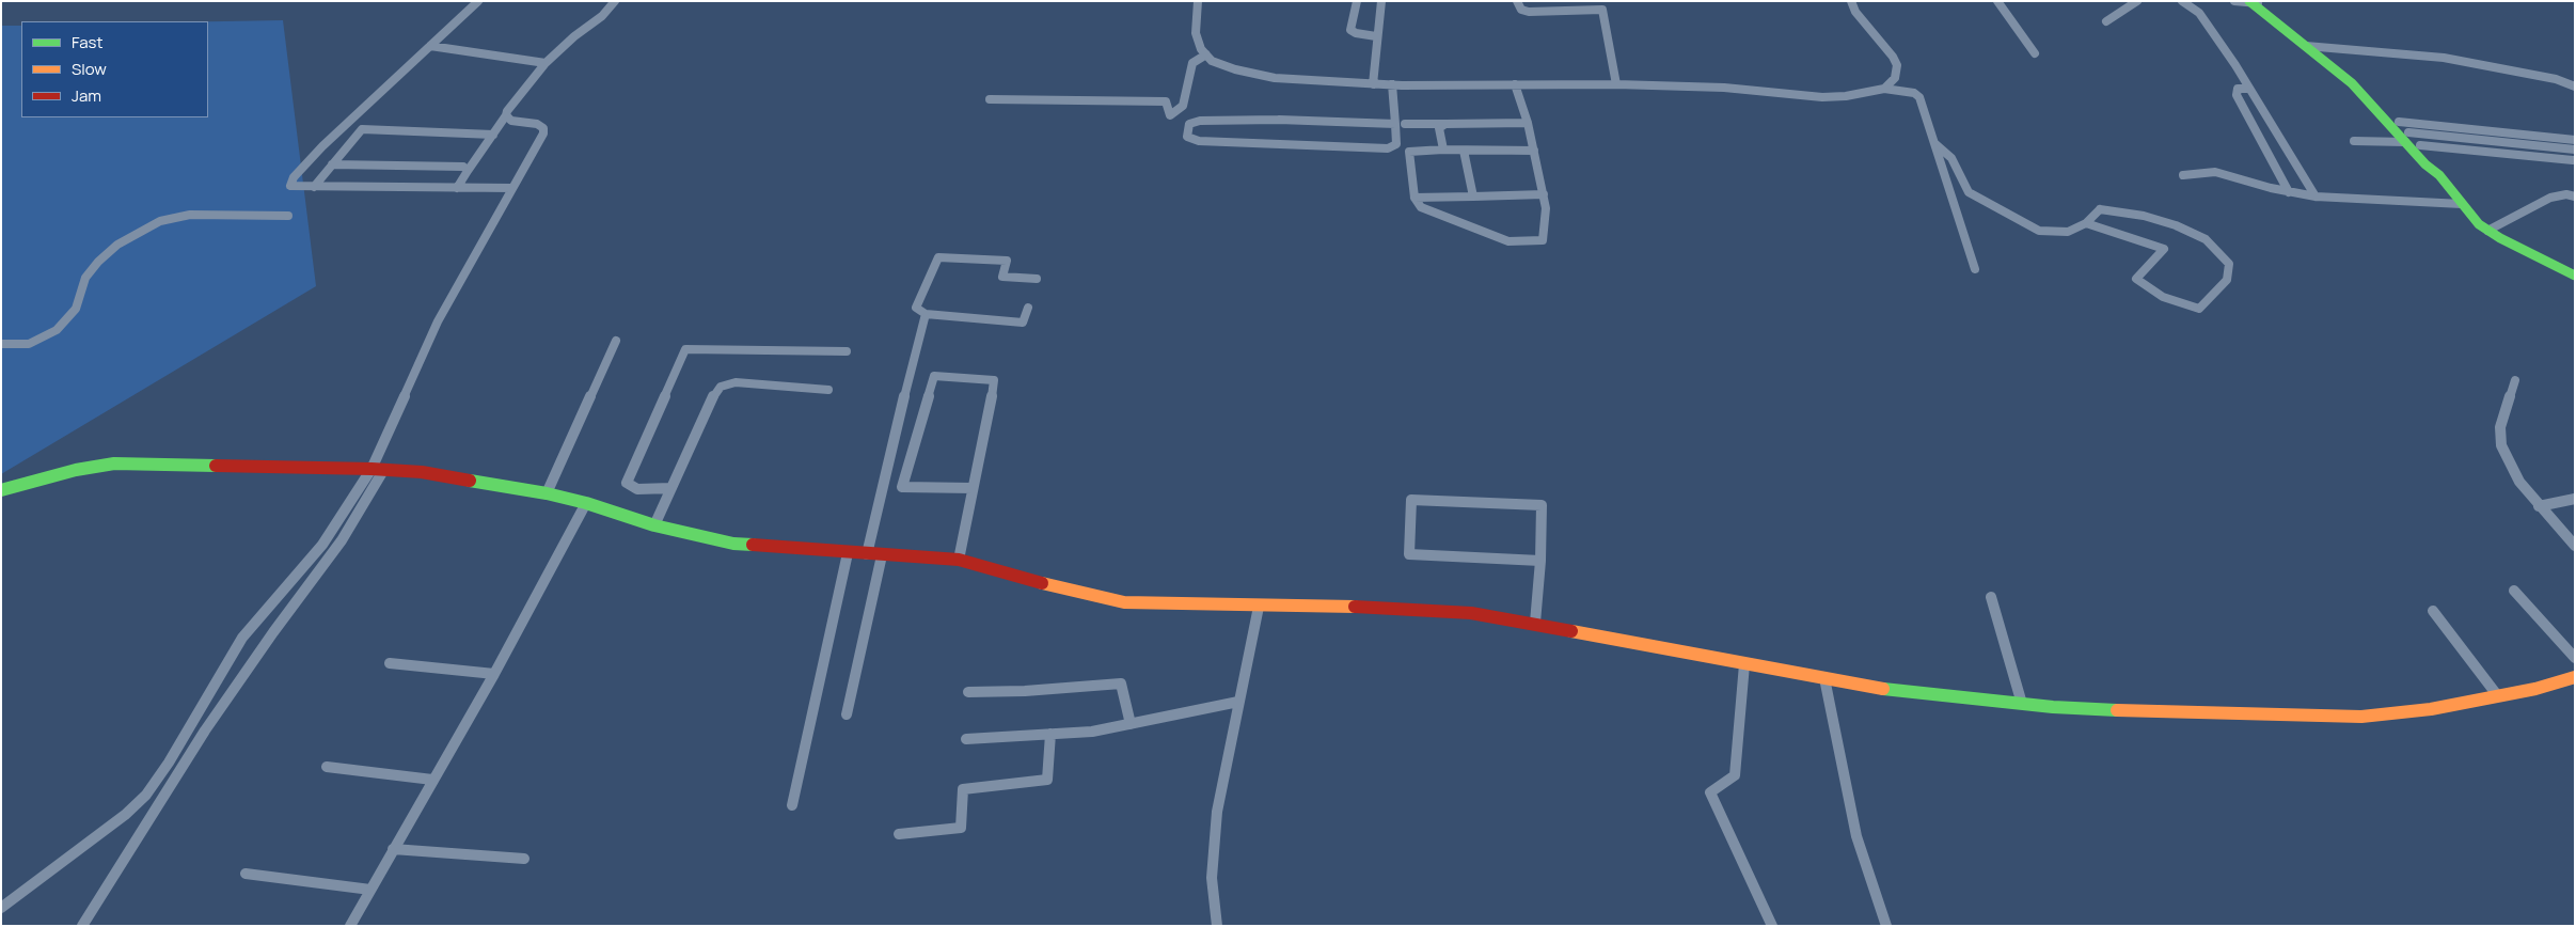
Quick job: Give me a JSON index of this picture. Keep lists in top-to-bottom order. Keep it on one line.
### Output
{"legend":["Fast","Slow","Jam"]}
